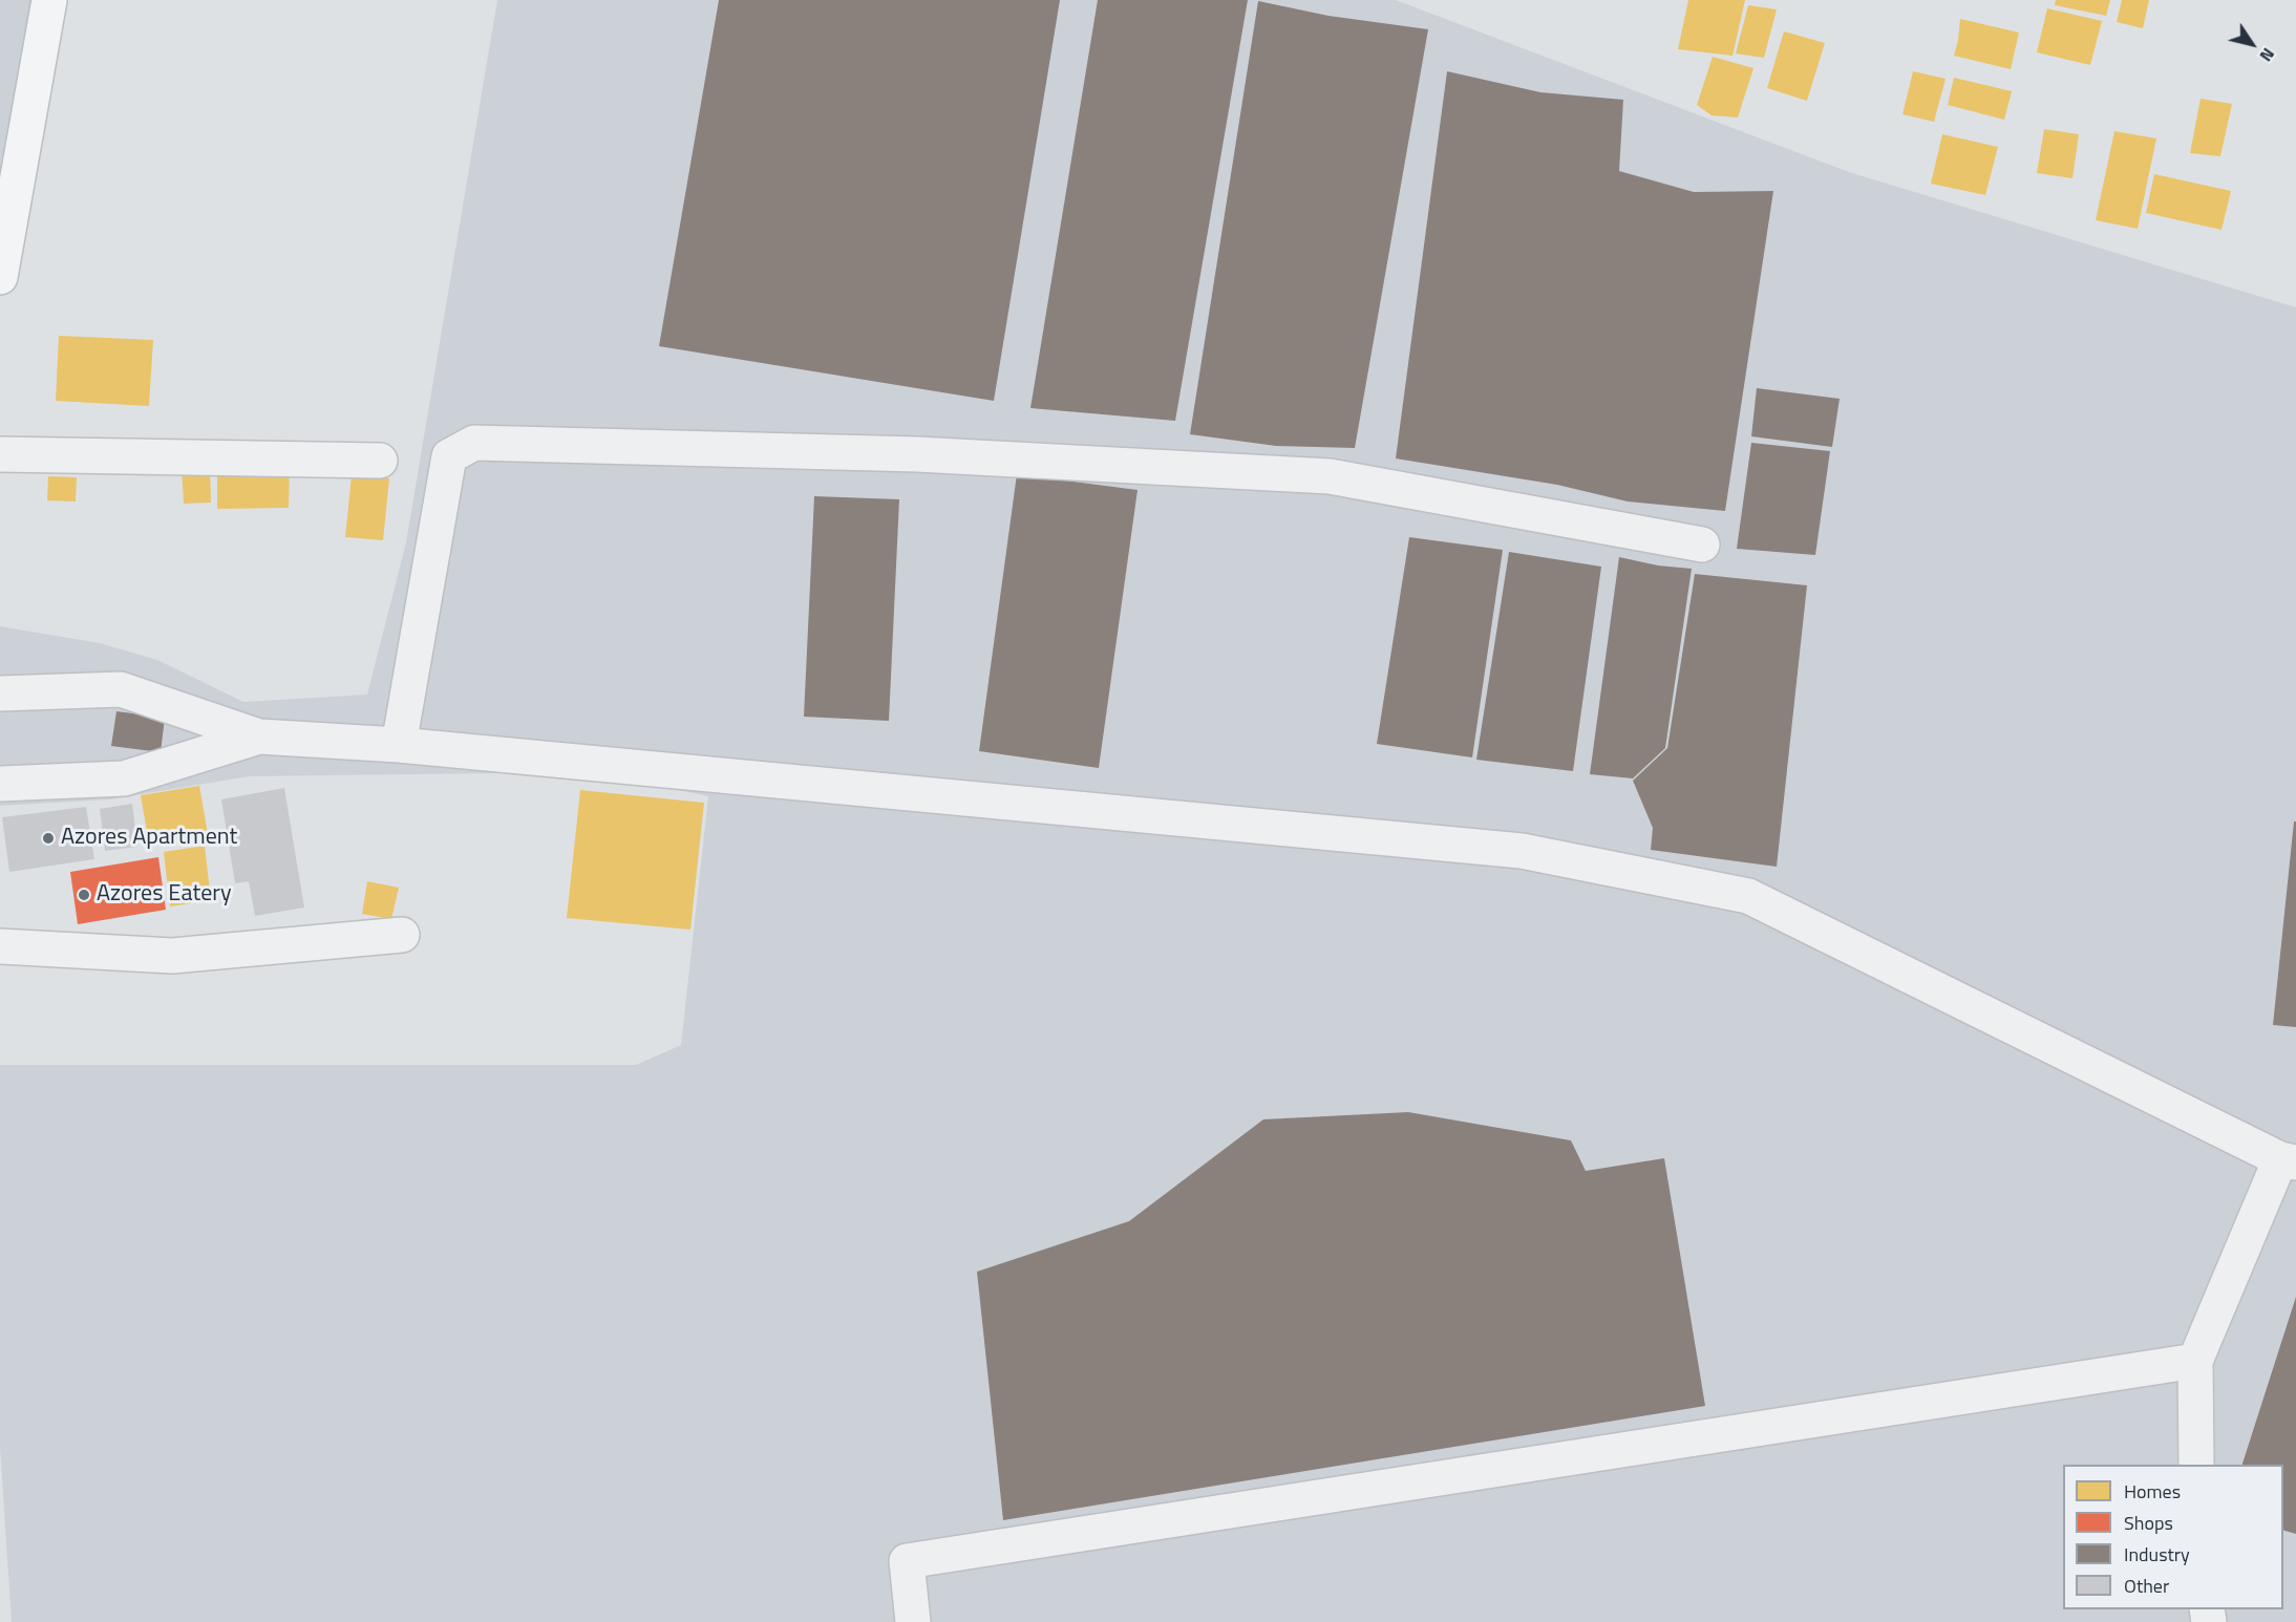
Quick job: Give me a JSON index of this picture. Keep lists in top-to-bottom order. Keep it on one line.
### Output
{"places":["Azores Apartment","Azores Eatery"],"legend":["Homes","Shops","Industry","Other"],"north":"bottom right"}
